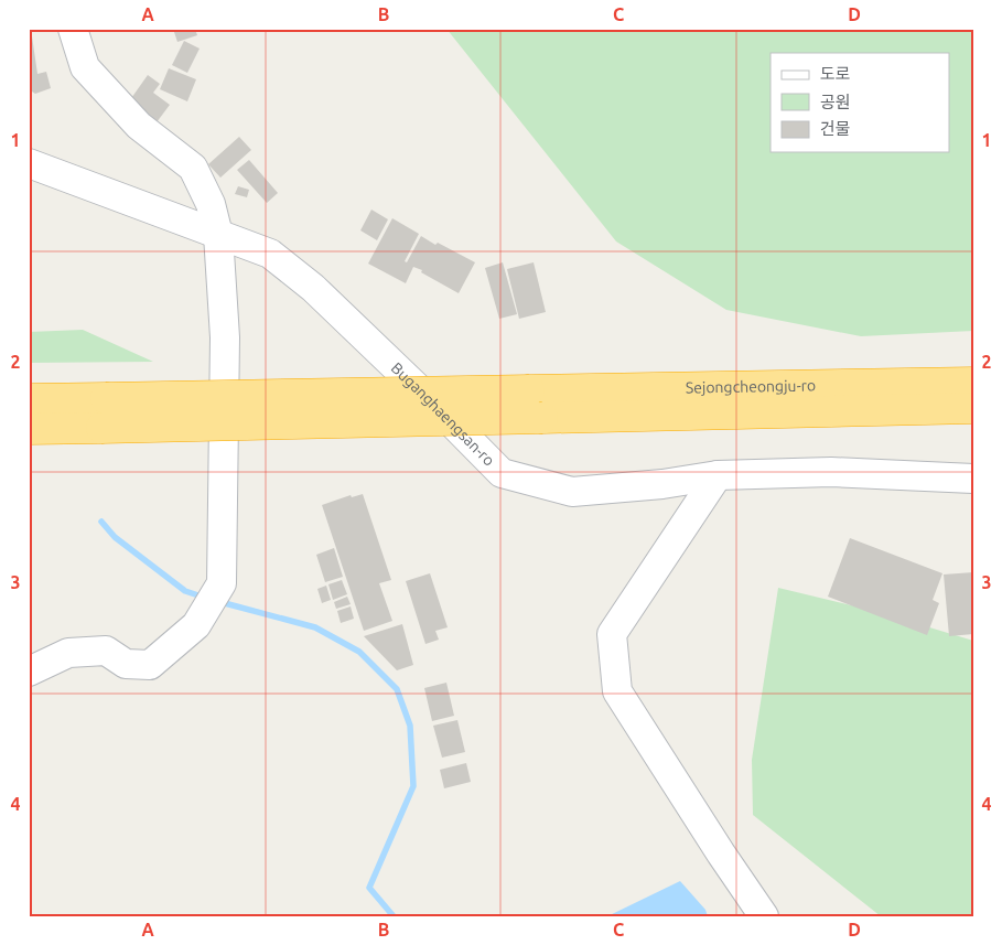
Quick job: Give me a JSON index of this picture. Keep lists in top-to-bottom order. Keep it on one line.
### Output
{"streets":{"highway":["Sejongcheongju-ro"],"street":["Buganghaengsan-ro"]},"legend":["도로","공원","건물"],"grid":{"columns":["A","B","C","D"],"rows":["1","2","3","4"]}}
